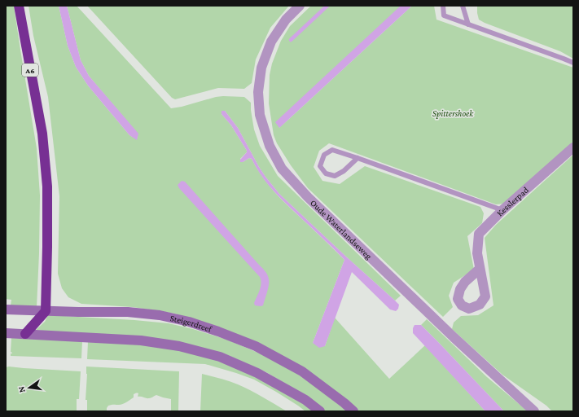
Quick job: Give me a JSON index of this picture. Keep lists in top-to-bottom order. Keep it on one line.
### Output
{"streets":{"highway":["A6"],"main road":["Steigerdreef"],"street":["Kesslerpad","Oude Waterlandseweg"]},"crossings":[["A6","Steigerdreef"]],"parks":["Spittershoek"],"north":"left"}
